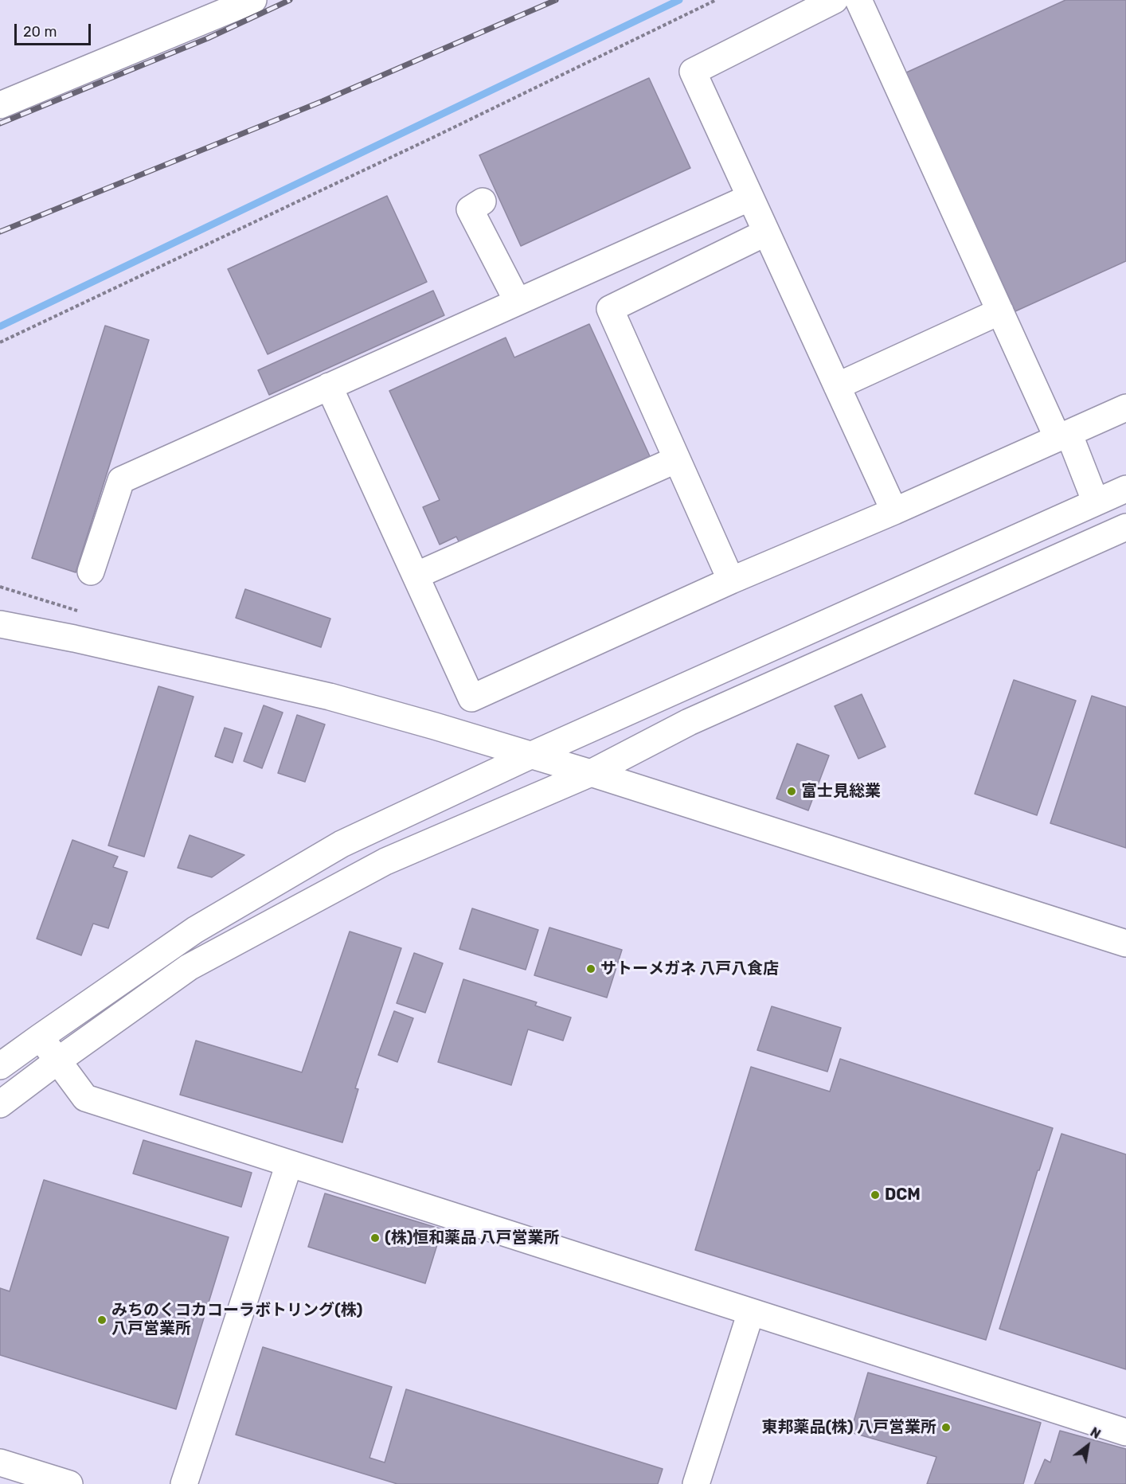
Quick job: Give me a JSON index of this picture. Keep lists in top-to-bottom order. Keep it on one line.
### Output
{"places":["富士見総業","サトーメガネ 八戸八食店","DCM","(株)恒和薬品 八戸営業所","みちのくコカコーラボトリング(株) 八戸営業所","東邦薬品(株) 八戸営業所"],"scale_bar":"20 m","north":"top right"}
